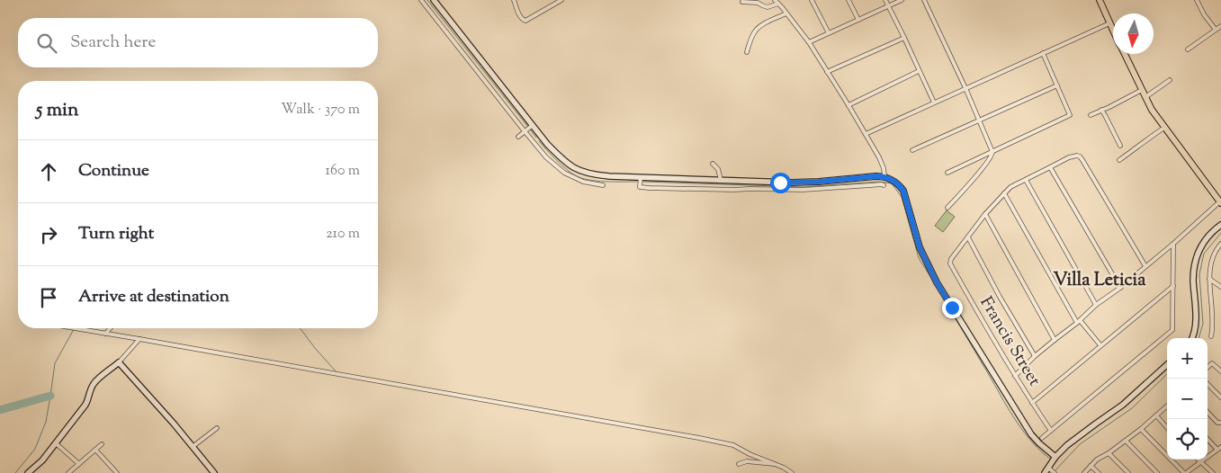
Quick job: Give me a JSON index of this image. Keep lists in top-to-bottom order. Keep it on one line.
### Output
{"streets":{"street":["Francis Street"]},"districts":["Villa Leticia"],"north":"bottom","page":{"search":"Search here","heading":["5 min","Walk · 370 m"],"list":[["Continue","160 m"],["Turn right","210 m"],"Arrive at destination"],"map_buttons":["+","−"]}}
